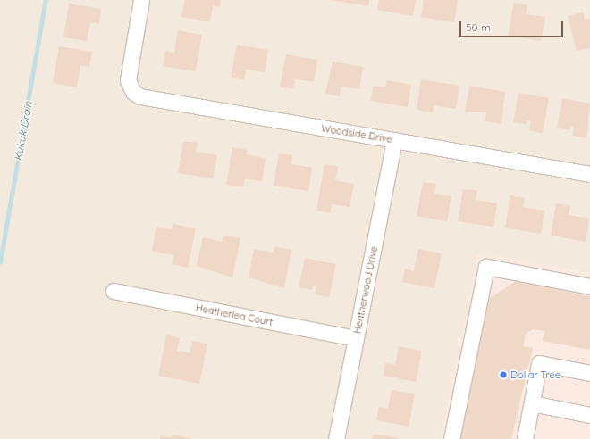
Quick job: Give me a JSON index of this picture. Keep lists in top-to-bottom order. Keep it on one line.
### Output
{"streets":{"street":["Woodside Drive","Heatherwood Drive","Heatherlea Court"]},"crossings":[["Woodside Drive","Heatherwood Drive"],["Heatherwood Drive","Heatherlea Court"]],"water":["Kukuk Drain"],"places":["Dollar Tree"],"scale_bar":"50 m"}
